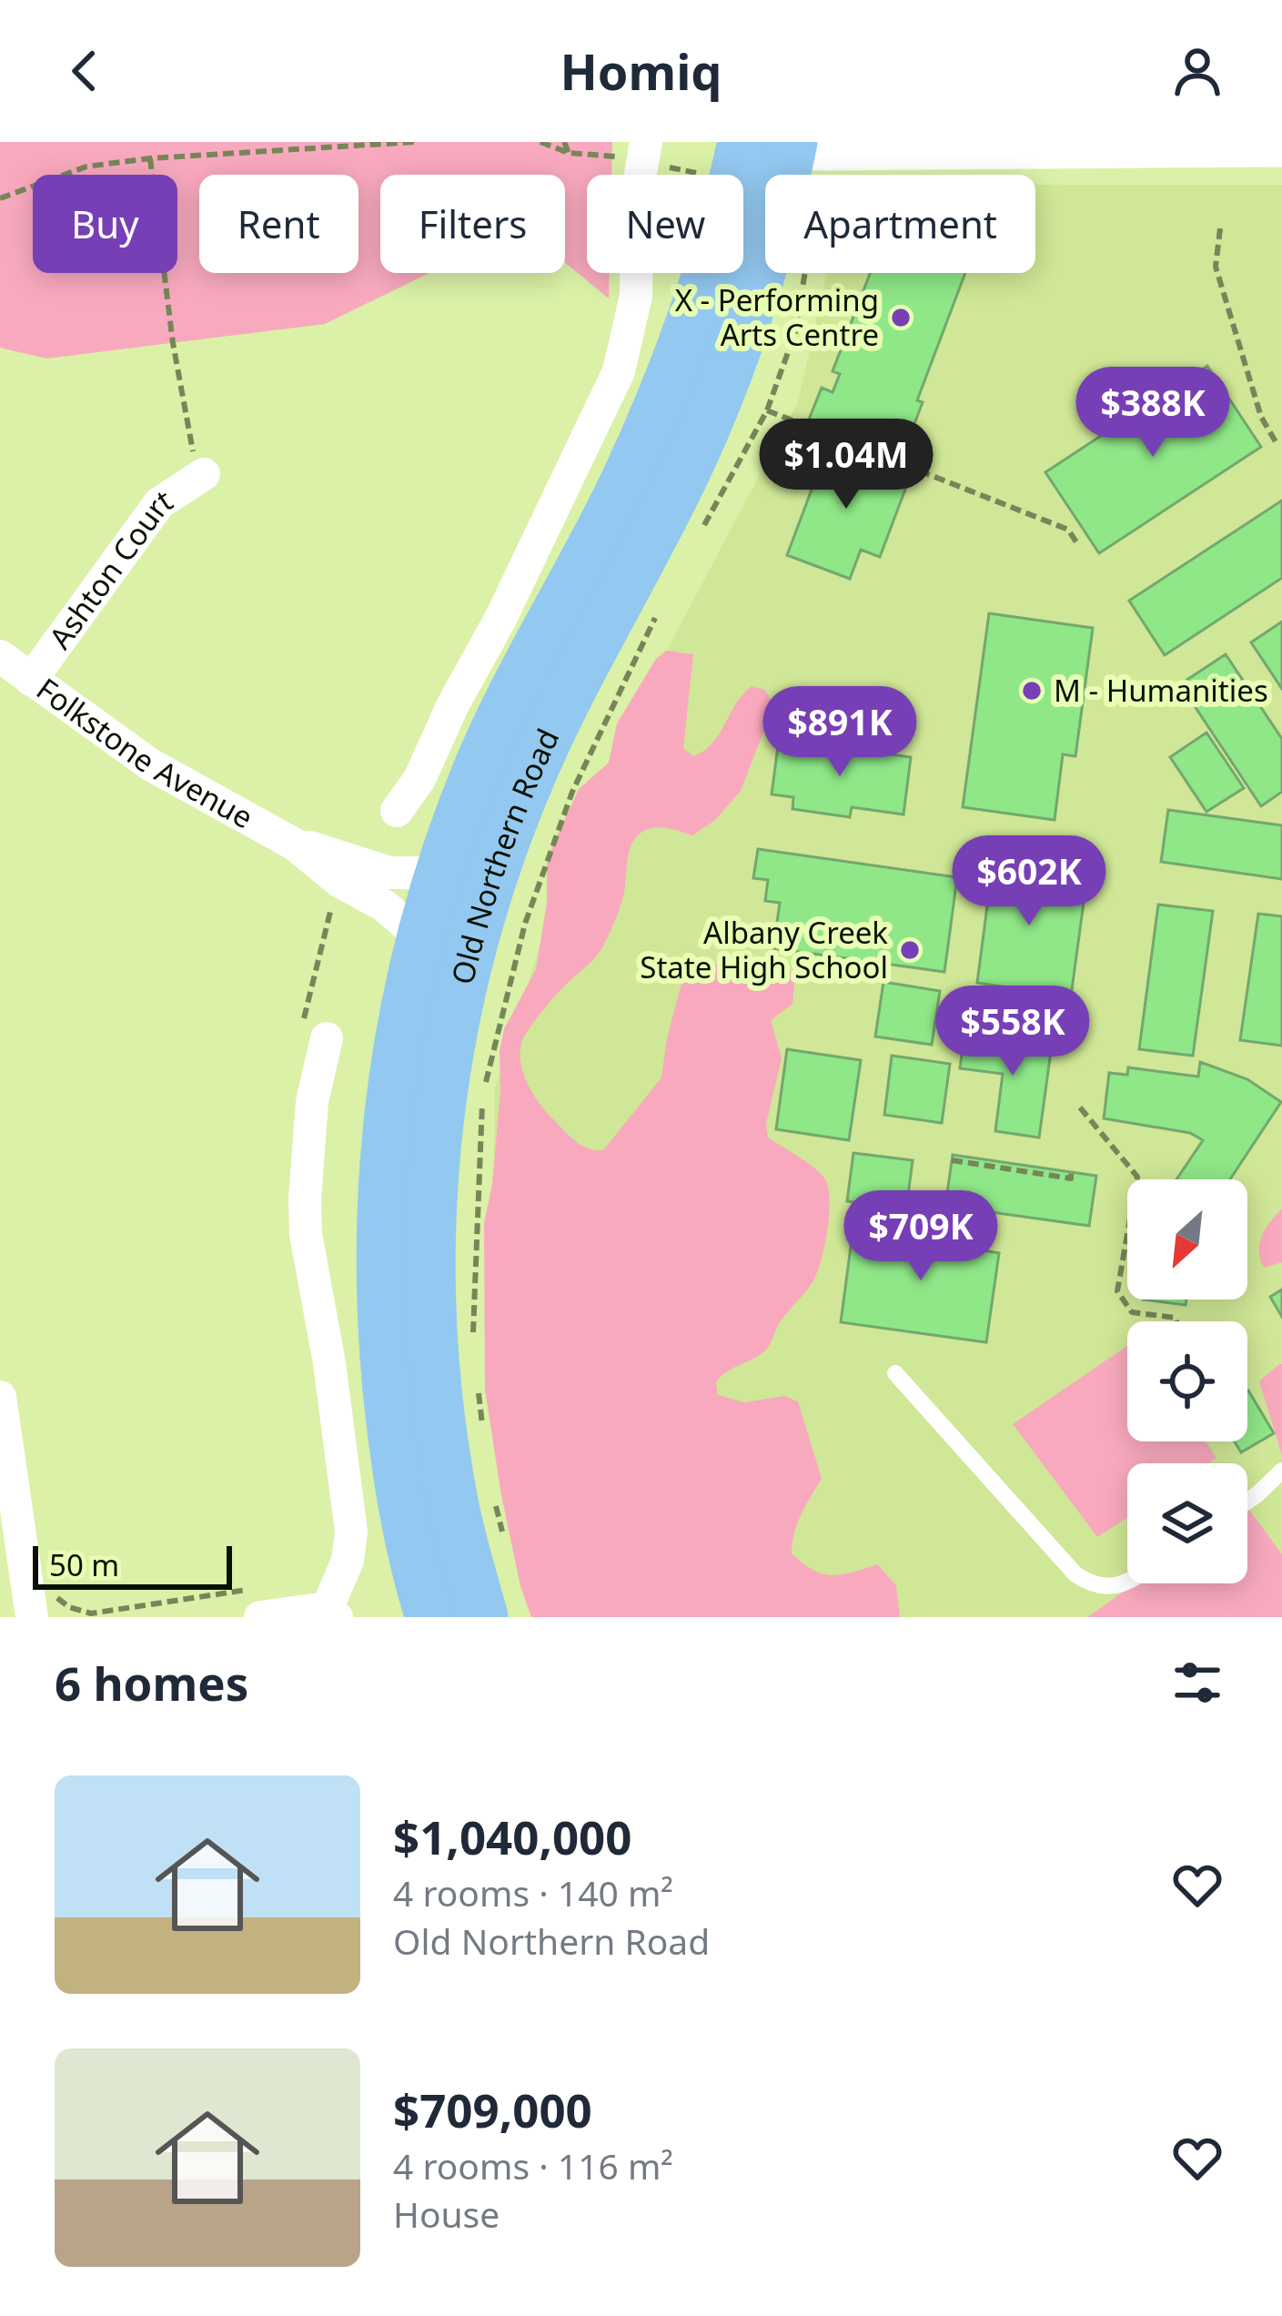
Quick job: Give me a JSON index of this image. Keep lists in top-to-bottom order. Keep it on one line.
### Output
{"streets":{"highway":["Old Northern Road"],"street":["Ashton Court","Folkstone Avenue"]},"crossings":[["Ashton Court","Folkstone Avenue"],["Folkstone Avenue","Old Northern Road"]],"places":["X - Performing Arts Centre","M - Humanities","Albany Creek State High School"],"scale_bar":"50 m","north":"bottom left","page":{"header":"Homiq","chip":["Buy","Rent","Filters","New","Apartment"],"price":["$388K","$1.04M","$891K","$602K","$558K","$709K"],"scale":"50 m","heading":"6 homes","list":[{"name":"$1,040,000","note":"4 rooms · 140 m² · Old Northern Road"},{"name":"$709,000","note":"4 rooms · 116 m² · House"}]}}
